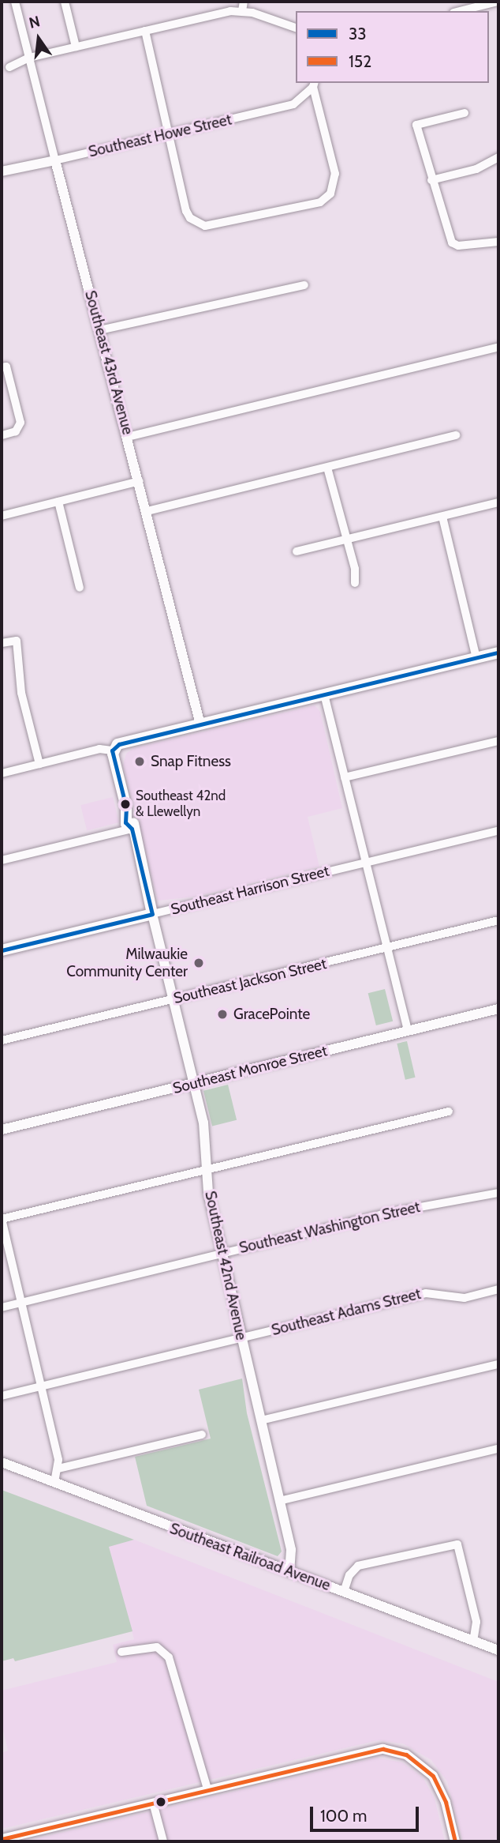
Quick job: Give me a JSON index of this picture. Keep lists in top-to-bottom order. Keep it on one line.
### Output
{"streets":{"main road":["Southeast Harrison Street","Southeast 42nd Avenue"],"street":["Southeast Howe Street","Southeast 43rd Avenue","Southeast Jackson Street","Southeast Monroe Street","Southeast Washington Street","Southeast Adams Street","Southeast Railroad Avenue"]},"crossings":[["Southeast Howe Street","Southeast 43rd Avenue"],["Southeast Harrison Street","Southeast 42nd Avenue"],["Southeast Jackson Street","Southeast 42nd Avenue"],["Southeast Monroe Street","Southeast 42nd Avenue"],["Southeast Washington Street","Southeast 42nd Avenue"],["Southeast 42nd Avenue","Southeast Adams Street"],["Southeast 42nd Avenue","Southeast Railroad Avenue"]],"places":["Snap Fitness","Southeast 42nd & Llewellyn","Milwaukie Community Center","GracePointe"],"lines":["transit line 33","transit line 152"],"legend":["33","152"],"scale_bar":"100 m","north":"top"}
